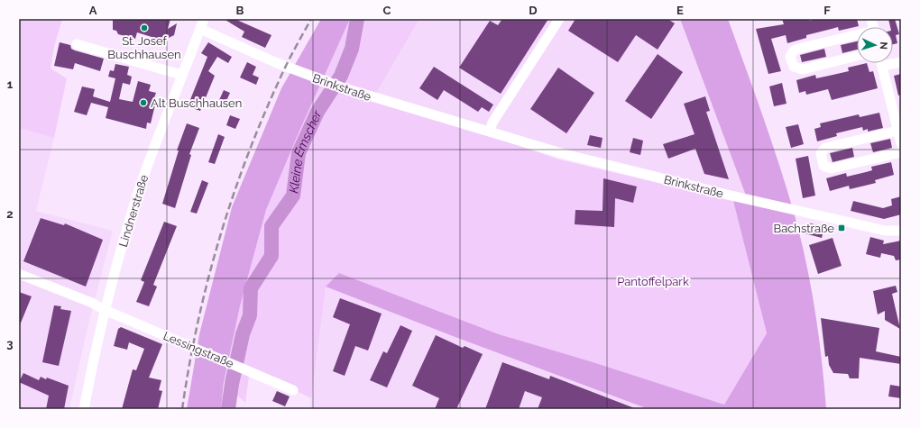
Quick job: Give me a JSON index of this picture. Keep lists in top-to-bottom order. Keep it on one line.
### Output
{"streets":{"street":["Brinkstraße","Lindnerstraße","Lessingstraße"]},"crossings":[["Brinkstraße","Lindnerstraße"],["Lindnerstraße","Lessingstraße"]],"water":["Kleine Emscher"],"parks":["Pantoffelpark"],"places":{"other":["St. Josef Buschhausen","Alt Buschhausen"],"transit":["Bachstraße"]},"north":"right","grid":{"columns":["A","B","C","D","E","F"],"rows":["1","2","3"]}}
